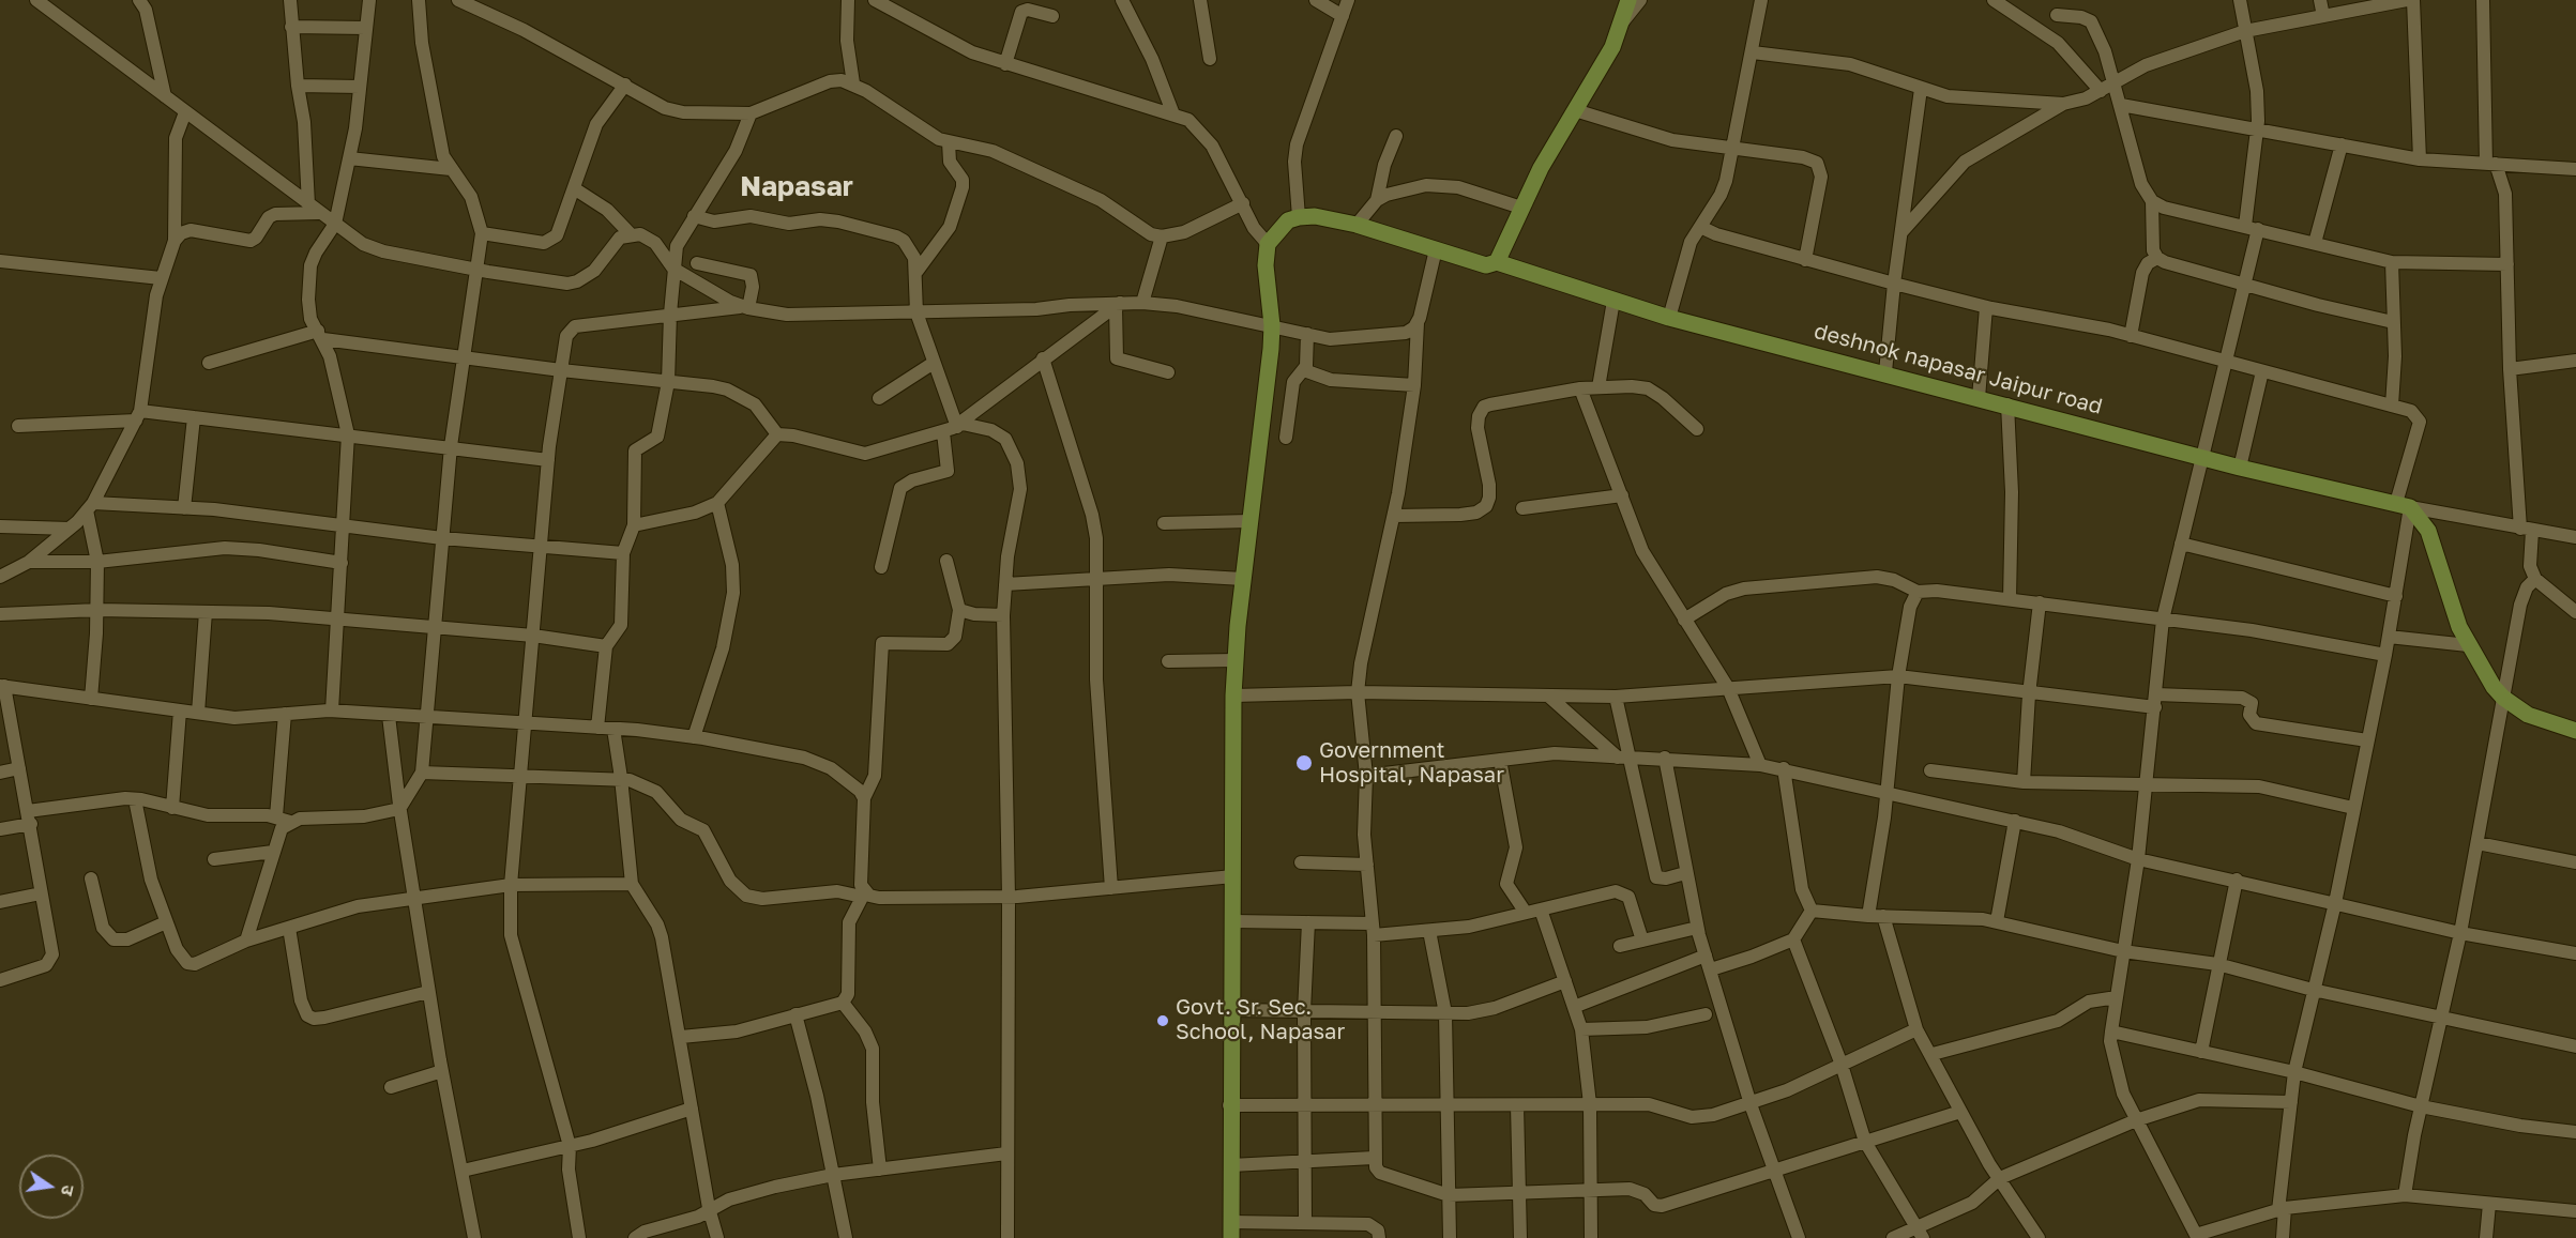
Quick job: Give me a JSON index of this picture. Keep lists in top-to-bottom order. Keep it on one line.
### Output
{"streets":{"main road":["deshnok napasar Jaipur road"]},"districts":["Napasar"],"places":["Government Hospital, Napasar","Govt. Sr. Sec. School, Napasar"],"north":"right"}
